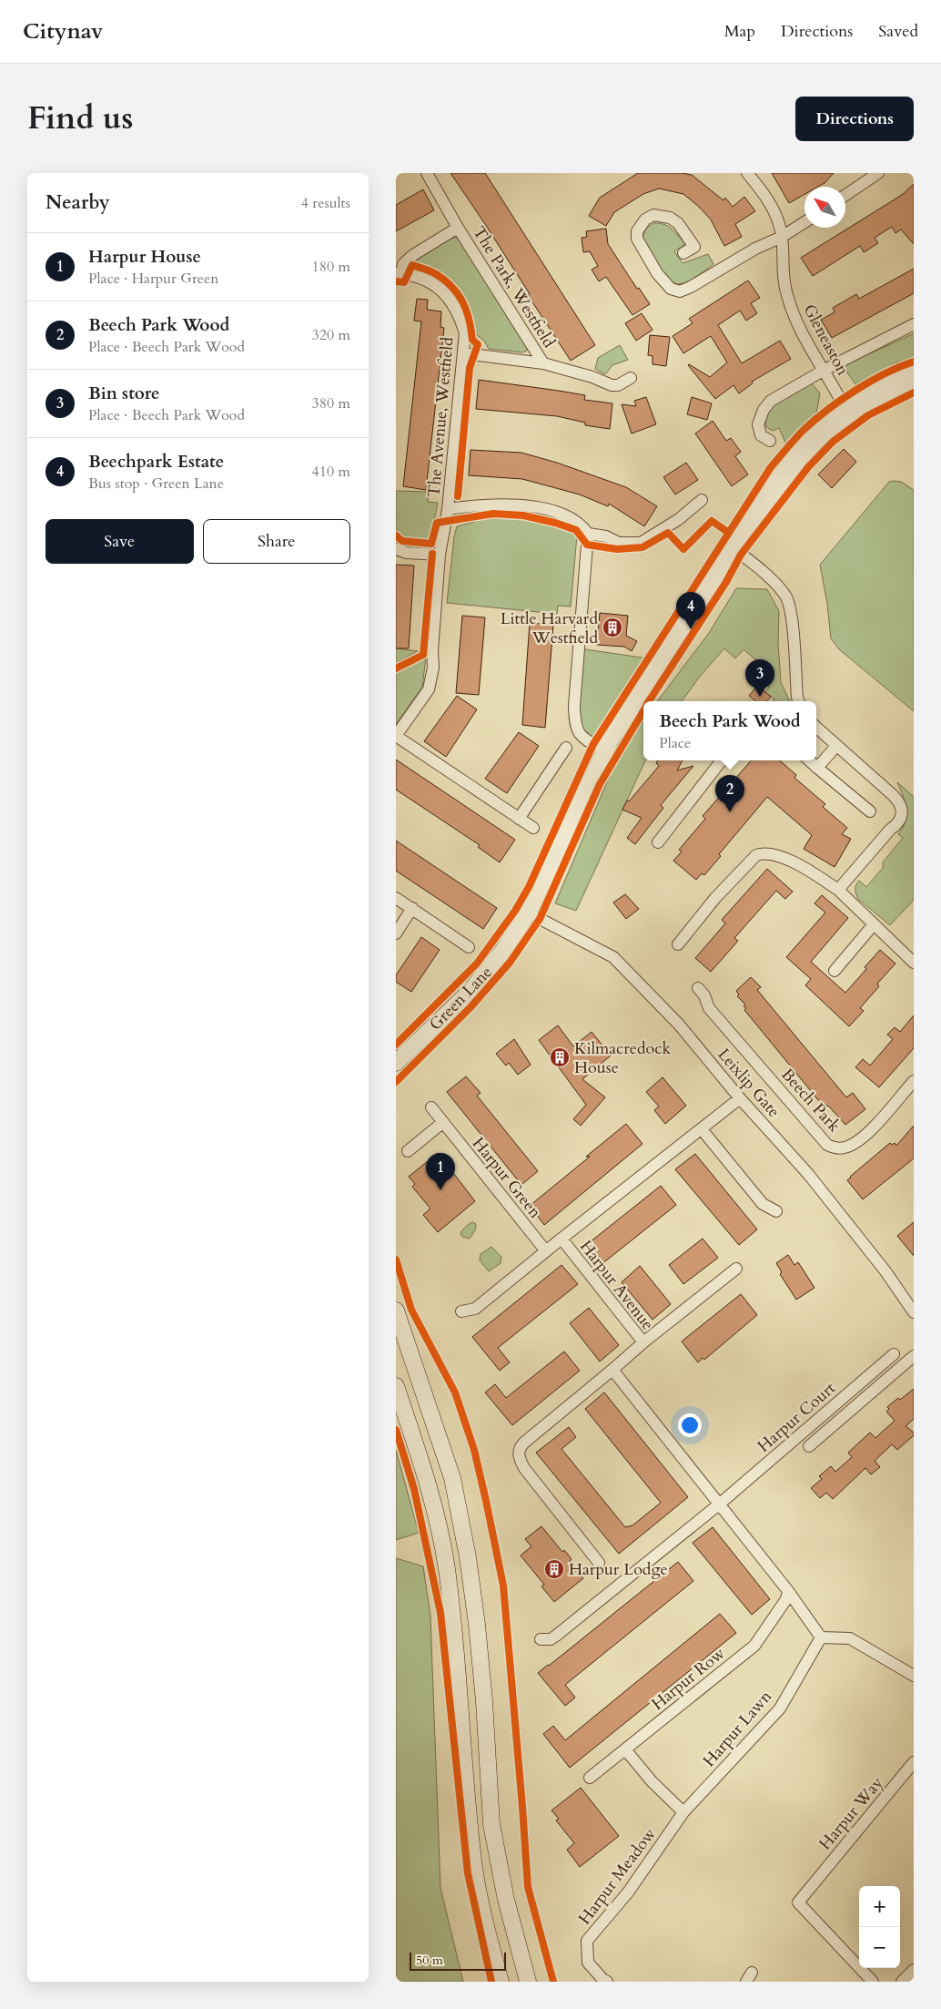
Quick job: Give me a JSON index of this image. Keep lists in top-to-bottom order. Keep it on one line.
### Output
{"streets":{"main road":["Green Lane"],"street":["The Park, Westfield","Gleneaston","The Avenue, Westfield","Leixlip Gate","Beech Park","Harpur Green","Harpur Avenue","Harpur Court","Harpur Row","Harpur Lawn","Harpur Way","Harpur Meadow"]},"crossings":[["The Park, Westfield","The Avenue, Westfield"],["Gleneaston","Green Lane"],["Green Lane","Leixlip Gate"],["Leixlip Gate","Harpur Avenue"],["Harpur Lawn","Harpur Meadow"]],"places":{"building":["Little Harvard Westfield","Kilmacredock House","Harpur Lodge"]},"scale_bar":"50 m","north":"top left","page":{"header":"Citynav","nav":["Map","Directions","Saved"],"title":"Find us","buttons":["Directions",["Save","Share"]],"heading":["Nearby","4 results"],"list":[{"mark":"1","name":"Harpur House","note":"Place · Harpur Green","value":"180 m"},{"mark":"2","name":"Beech Park Wood","note":"Place · Beech Park Wood","value":"320 m"},{"mark":"3","name":"Bin store","note":"Place · Beech Park Wood","value":"380 m"},{"mark":"4","name":"Beechpark Estate","note":"Bus stop · Green Lane","value":"410 m"}],"pins":["4","3","2","1"],"popup":["Beech Park Wood","Place"],"map_buttons":["+","−"],"scale":"50 m"}}
